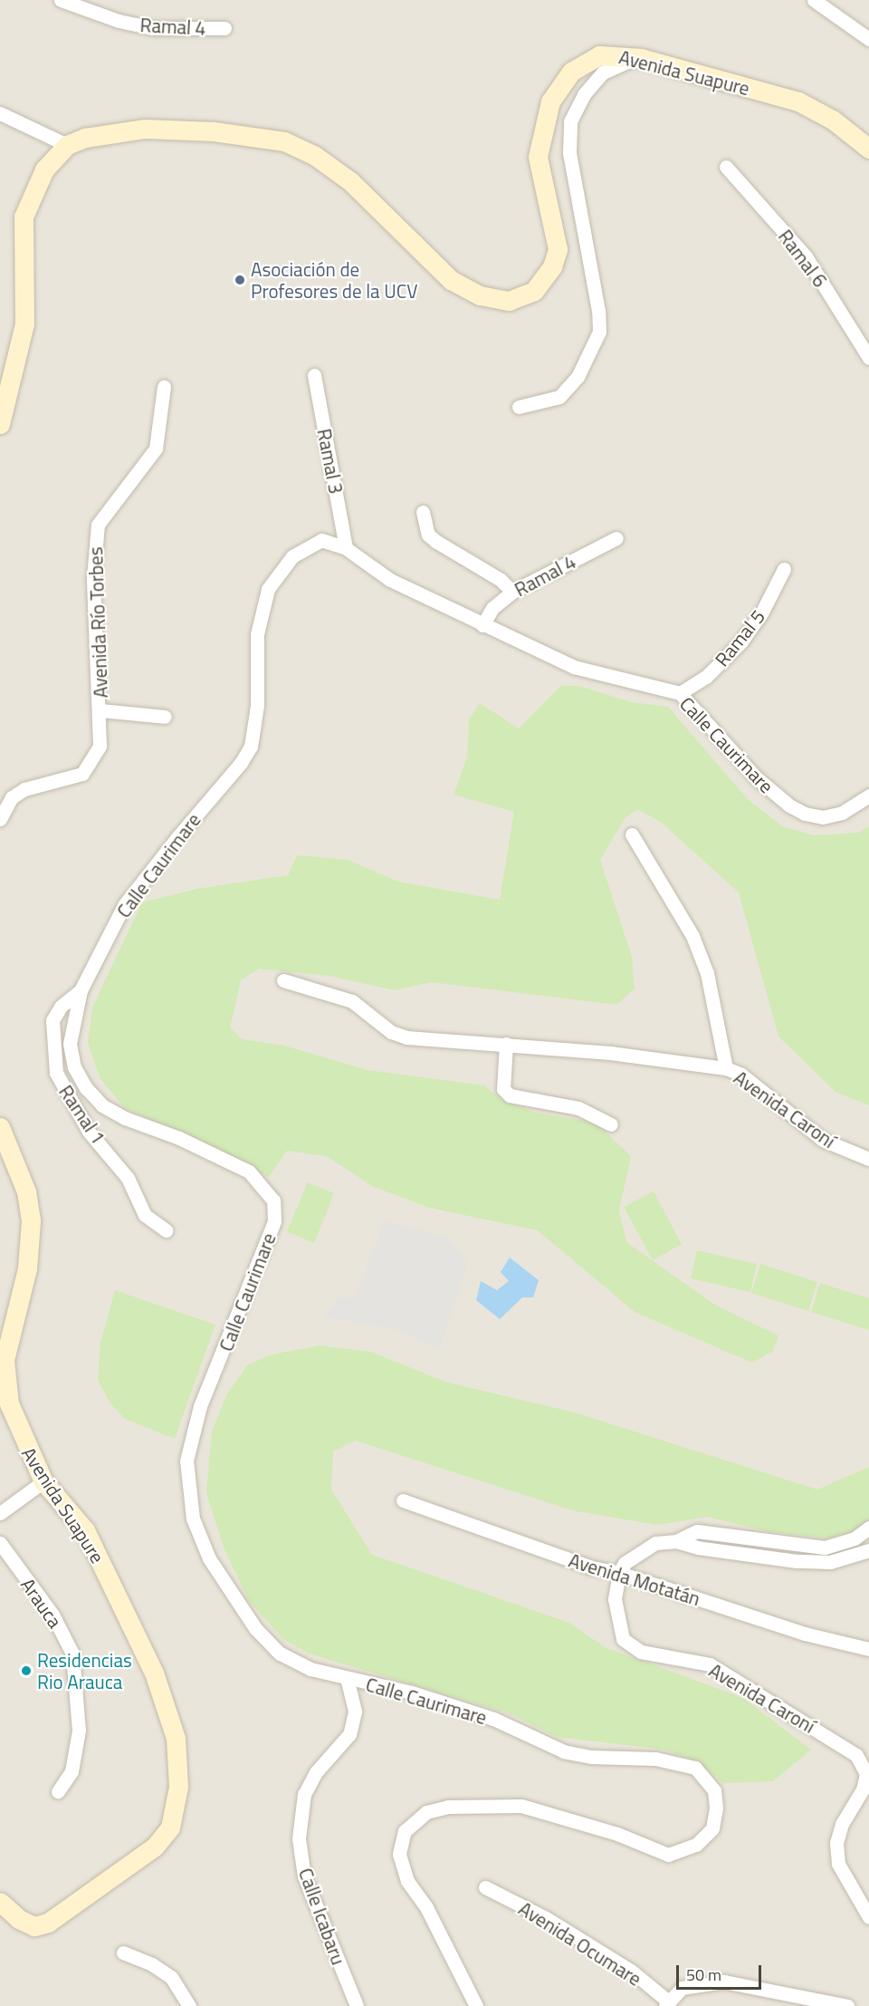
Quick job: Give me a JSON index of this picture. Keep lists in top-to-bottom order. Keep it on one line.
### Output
{"streets":{"street":["Ramal 4","Avenida Suapure","Ramal 6","Ramal 3","Avenida Río Torbes","Ramal 5","Calle Caurimare","Avenida Caroní","Ramal 1","Avenida Motatán","Arauca","Calle Icabaru","Avenida Ocumare"]},"crossings":[["Ramal 4","Calle Caurimare"],["Ramal 3","Calle Caurimare"],["Ramal 5","Calle Caurimare"],["Calle Caurimare","Ramal 1"],["Calle Caurimare","Calle Icabaru"],["Avenida Caroní","Avenida Motatán"]],"places":["Asociación de Profesores de la UCV","Residencias Rio Arauca"],"scale_bar":"50 m"}
